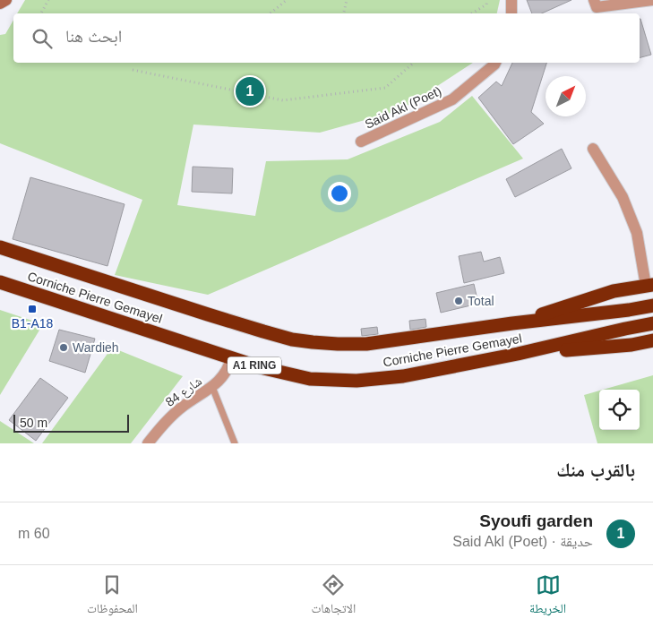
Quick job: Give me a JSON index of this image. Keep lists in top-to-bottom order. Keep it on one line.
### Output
{"streets":{"highway":["Corniche Pierre Gemayel","A1 RING"],"street":["Said Akl (Poet)","شارع 84"]},"crossings":[["Corniche Pierre Gemayel","شارع 84"]],"places":{"other":["Total","Wardieh"],"transit":["B1-A18"]},"scale_bar":"50 m","north":"top right","page":{"search":"ابحث هنا","pins":"1","scale":"50 m","heading":"بالقرب منك","list":[{"mark":"1","name":"Syoufi garden","note":"حديقة · Said Akl (Poet)","value":"60 m"}],"nav":["الخريطة","الاتجاهات","المحفوظات"]}}
